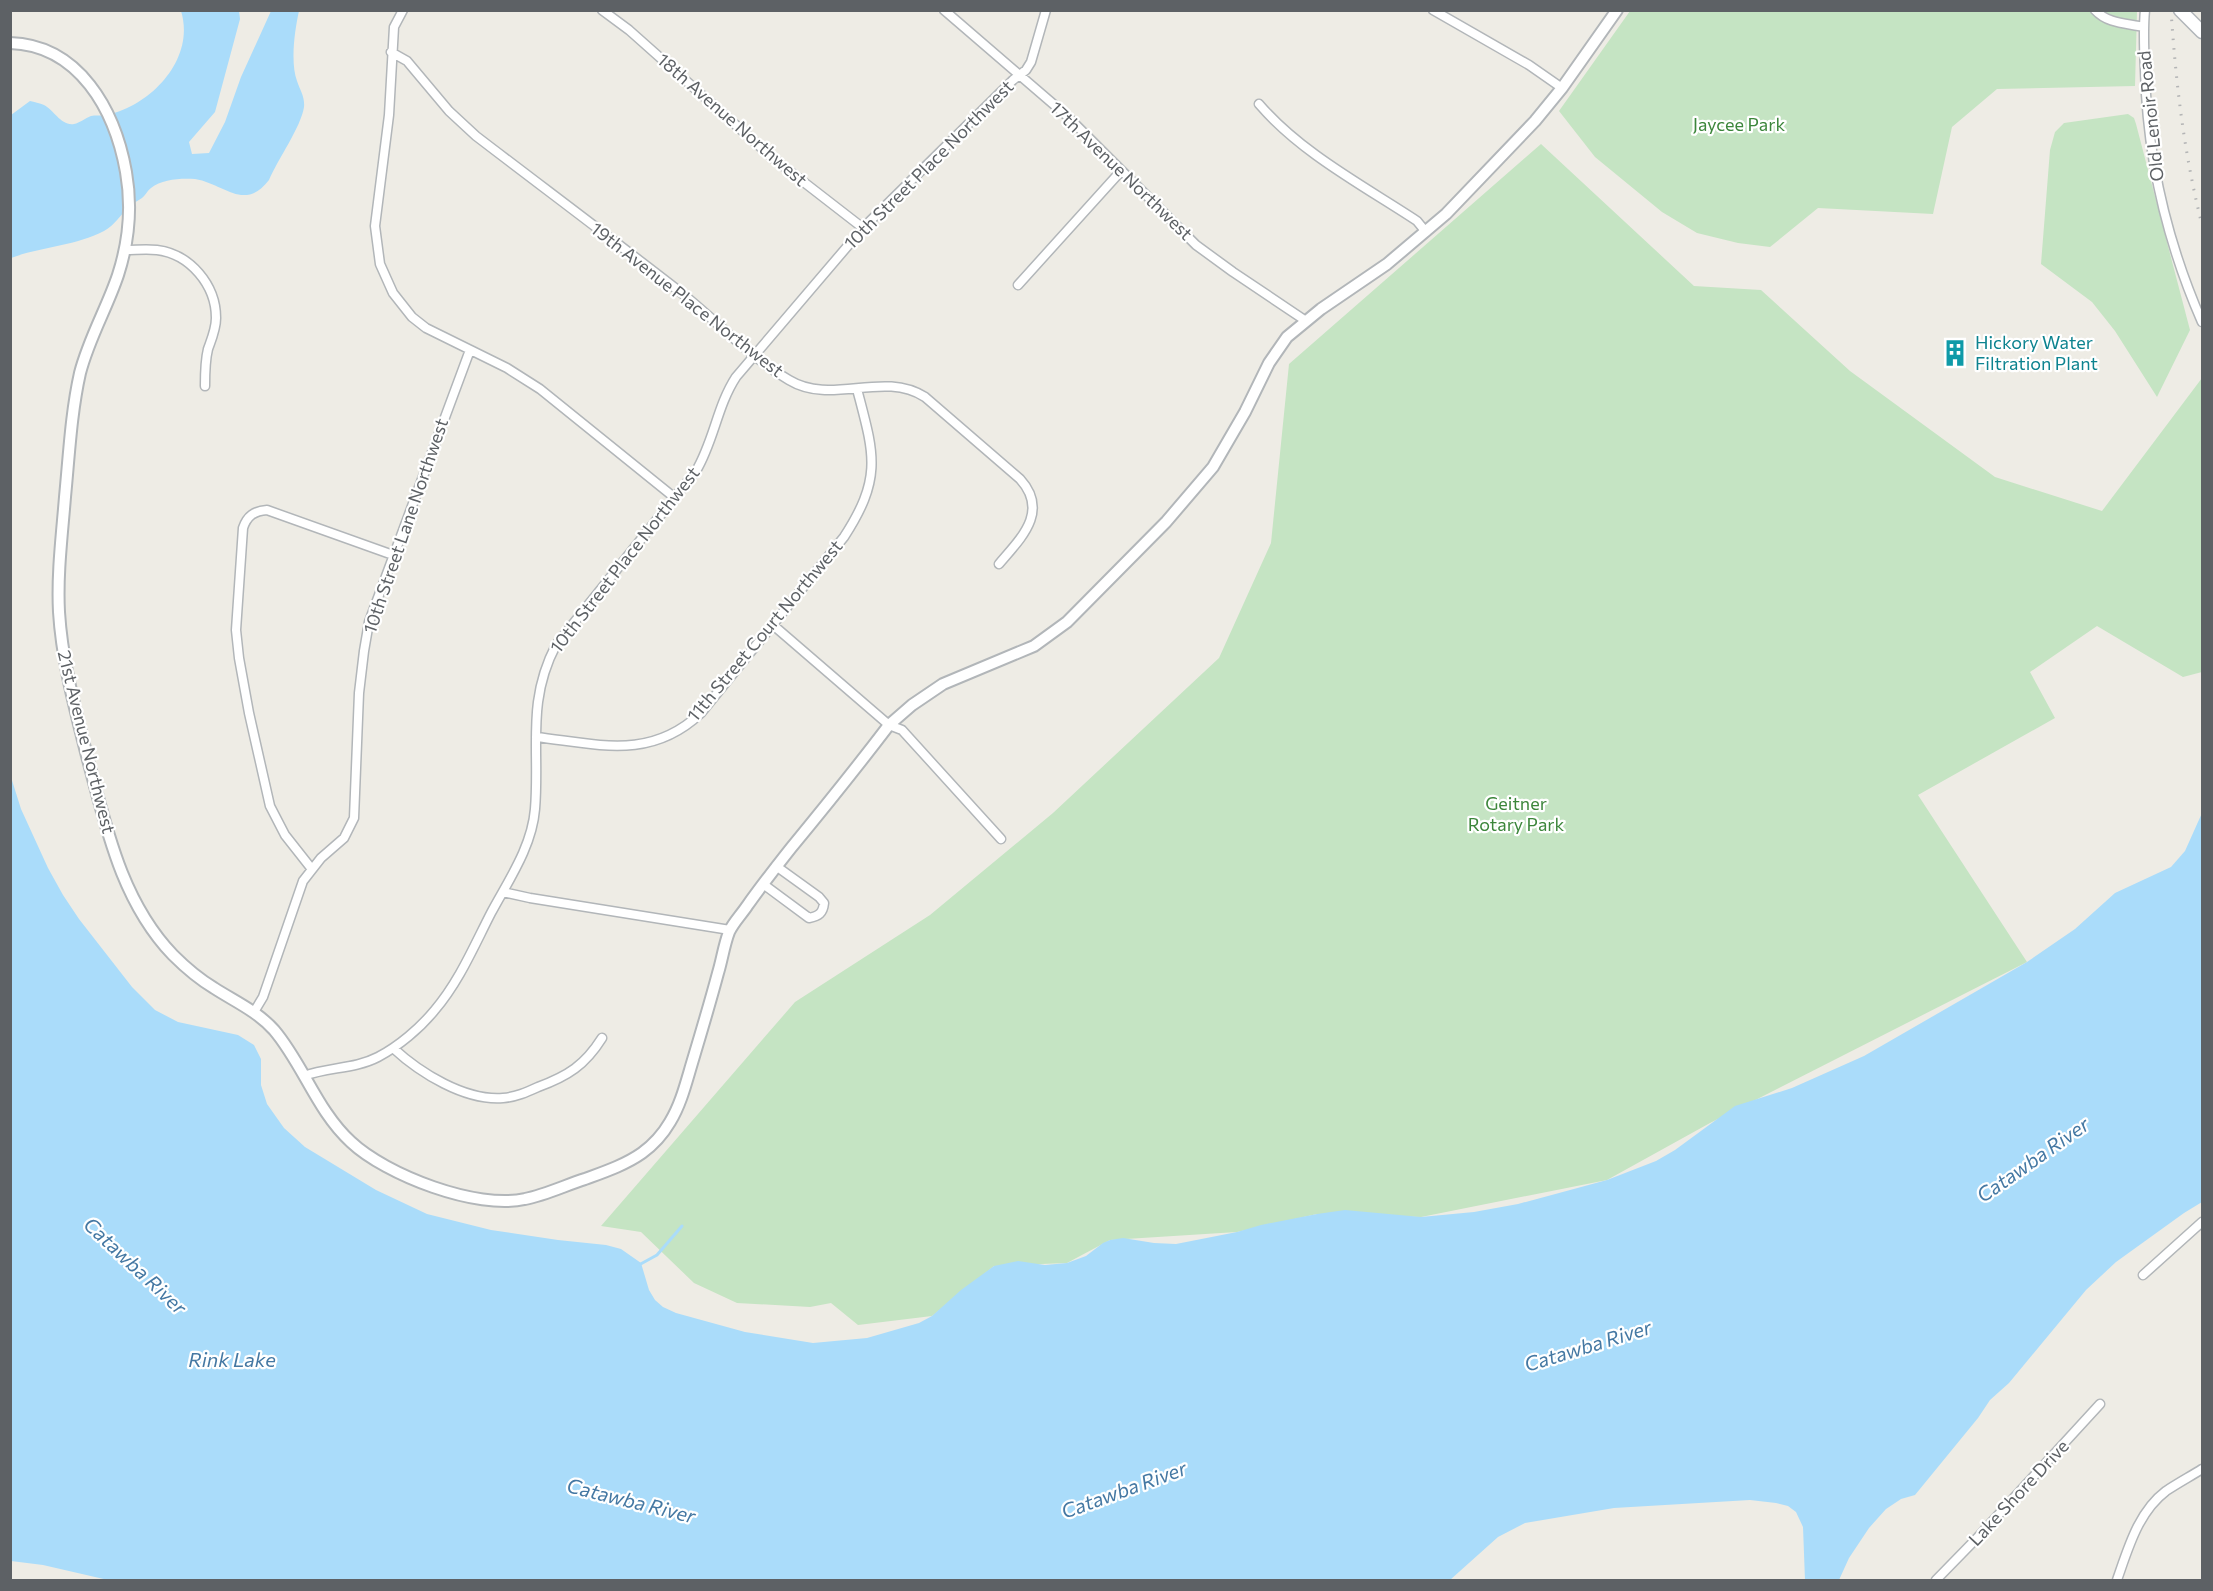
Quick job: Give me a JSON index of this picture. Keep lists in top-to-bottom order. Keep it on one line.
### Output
{"streets":{"street":["Old Lenoir Road","18th Avenue Northwest","10th Street Place Northwest","17th Avenue Northwest","19th Avenue Place Northwest","10th Street Lane Northwest","11th Street Court Northwest","21st Avenue Northwest","Lake Shore Drive"]},"crossings":[["18th Avenue Northwest","10th Street Place Northwest"],["10th Street Place Northwest","17th Avenue Northwest"],["10th Street Place Northwest","19th Avenue Place Northwest"],["10th Street Place Northwest","11th Street Court Northwest"],["10th Street Place Northwest","21st Avenue Northwest"],["17th Avenue Northwest","21st Avenue Northwest"],["19th Avenue Place Northwest","11th Street Court Northwest"]],"water":["Catawba River","Rink Lake"],"parks":["Jaycee Park","Geitner Rotary Park"],"places":{"building":["Hickory Water Filtration Plant"]}}
